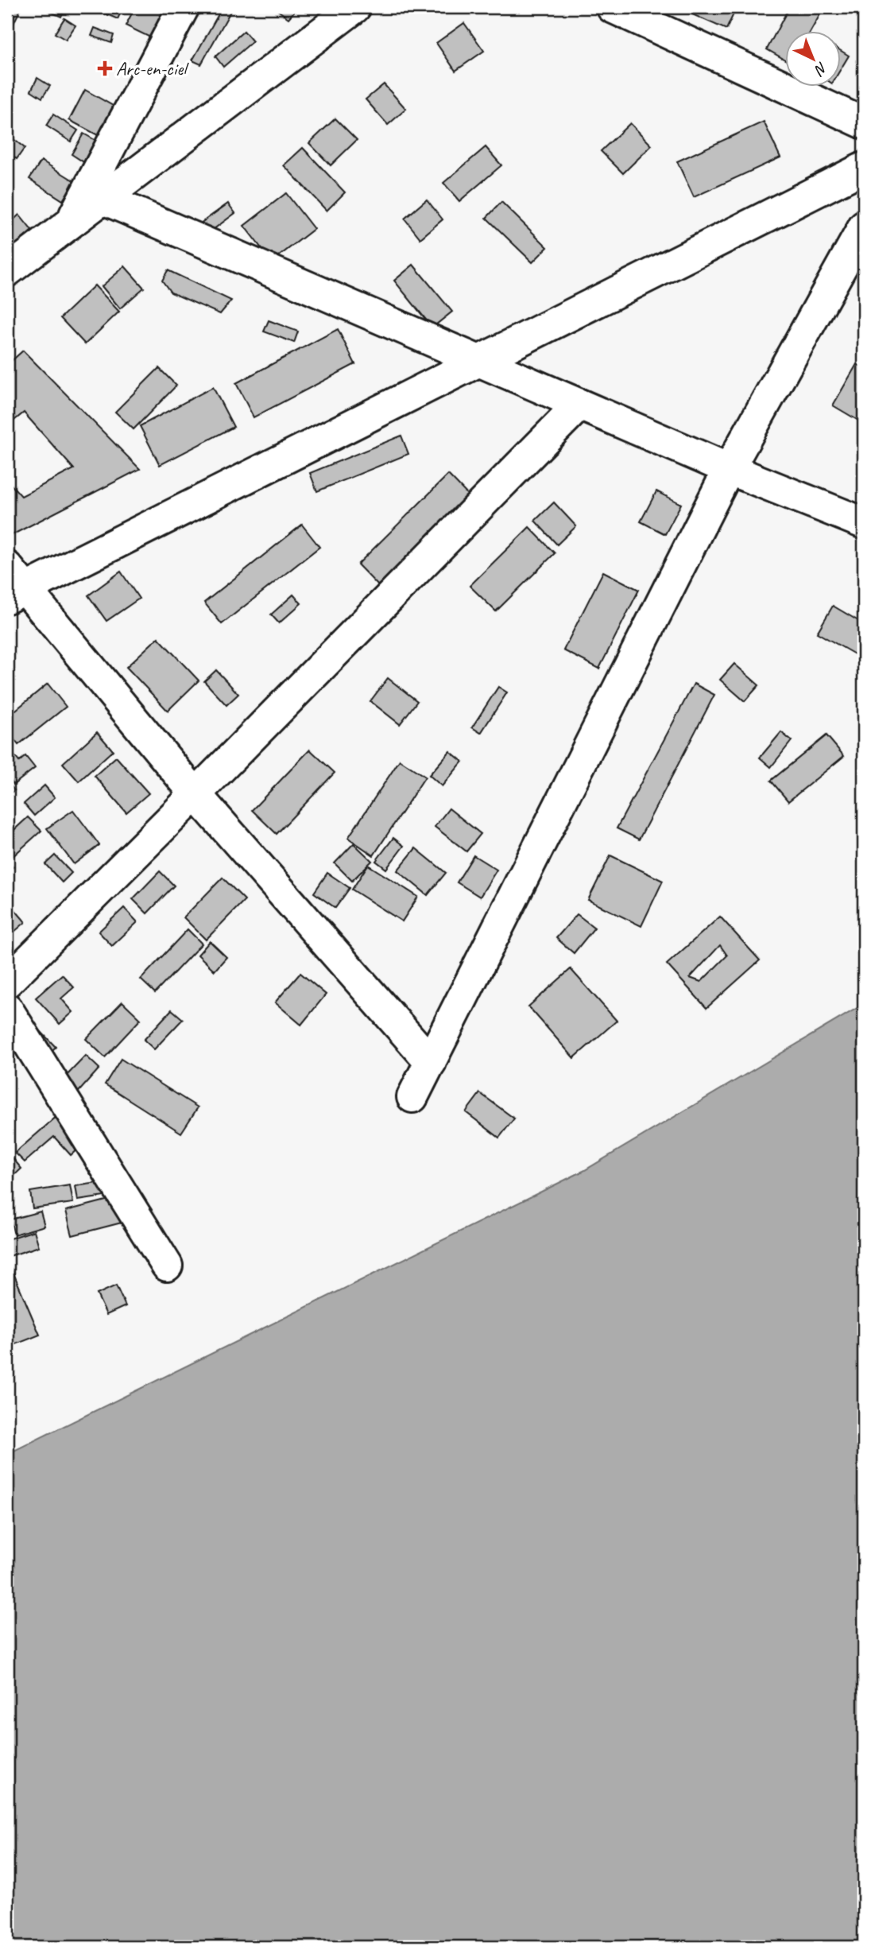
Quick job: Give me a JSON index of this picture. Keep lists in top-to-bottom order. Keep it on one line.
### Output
{"places":{"health":["Arc-en-ciel"]},"north":"bottom right"}
